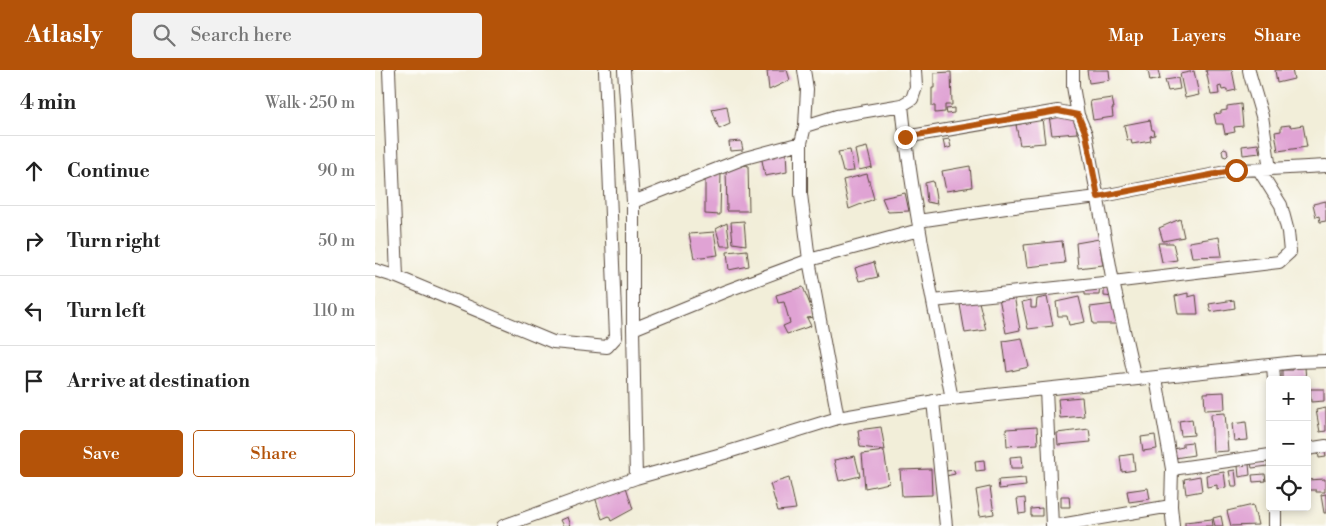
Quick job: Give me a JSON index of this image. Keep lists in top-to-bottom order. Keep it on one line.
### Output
{"page":{"header":"Atlasly","search":"Search here","nav":["Map","Layers","Share"],"heading":["4 min","Walk · 250 m"],"list":[["Continue","90 m"],["Turn right","50 m"],["Turn left","110 m"],"Arrive at destination"],"map_buttons":["+","−"],"buttons":["Save","Share"]}}
